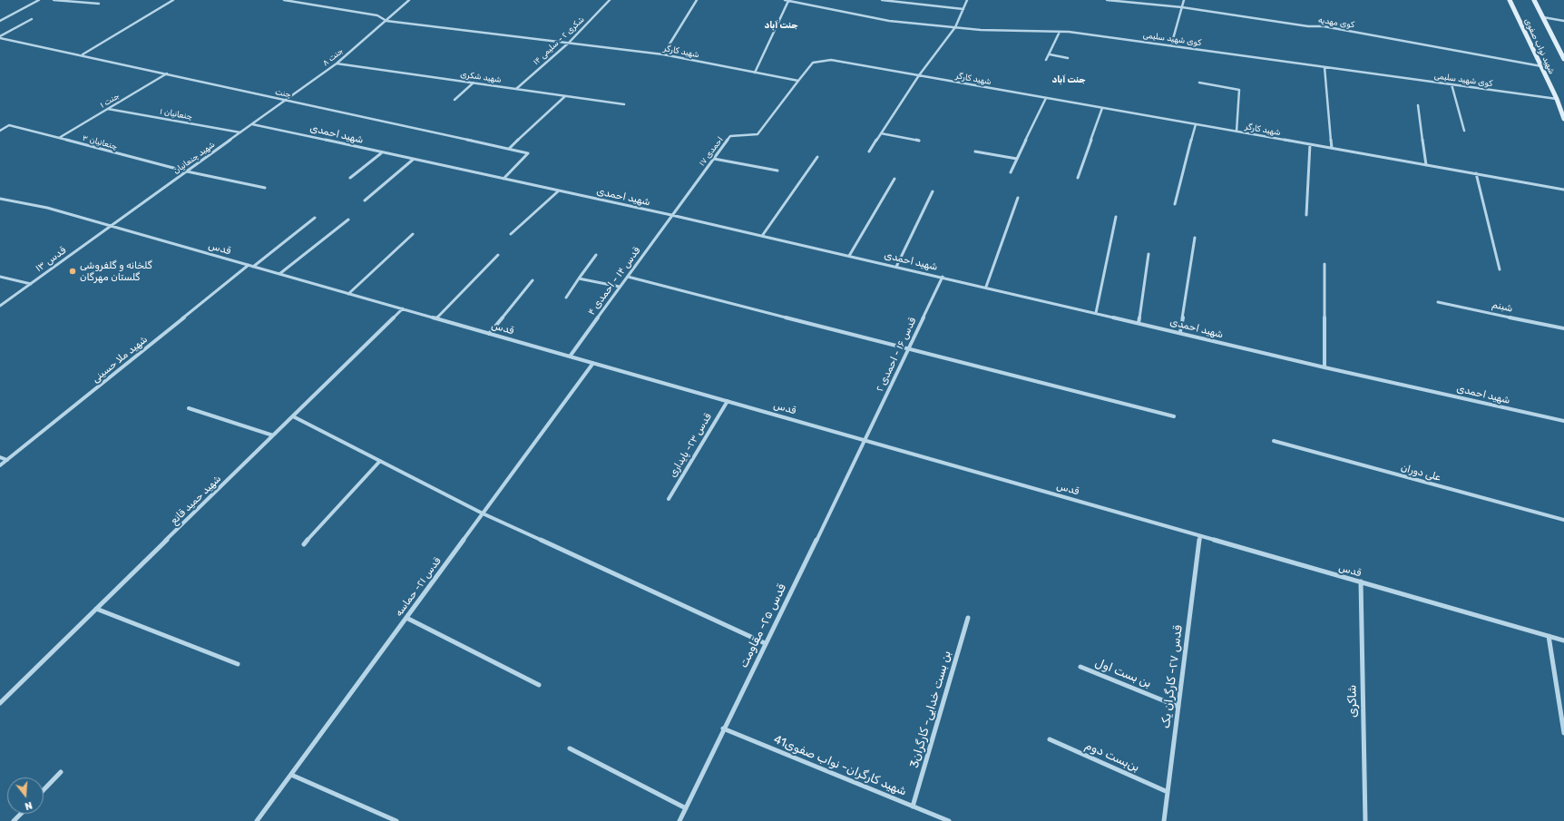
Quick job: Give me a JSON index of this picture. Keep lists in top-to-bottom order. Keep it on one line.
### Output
{"streets":{"main road":["شهید نواب صفوی"],"street":["کوی مهدیه","کوی شهید سلیمی","شکری ۲ - سلیمی ۱۴","شهید کارگر","جنت ۸","شهید شکری","جنت","جنت ۱","چنعانیان ۱","شهید احمدی","چنعانیان ۳","احمدی ۱۷","شهید چنعانیان","قدس","قدس ۱۳","قدس ۱۴ - احمدی ۴","شبنم","قدس ۱۶ - احمدی ۲","شهید ملا حسینی","قدس ۲۳- پایداری","علی دوران","شهید حمید قانع","قدس ۲۱- حماسه","قدس ۲۵- مقاومت","بن بست اول","قدس ۲۷- کارگران یک","شاکری","بن بست خدایی- کارگران3","بن‌بست دوم","شهید کارگران- نواب صفوی41"]},"crossings":[["کوی مهدیه","شهید نواب صفوی"],["کوی شهید سلیمی","شهید نواب صفوی"],["شکری ۲ - سلیمی ۱۴","شهید کارگر"],["شکری ۲ - سلیمی ۱۴","شهید شکری"],["شهید کارگر","جنت ۸"],["شهید کارگر","احمدی ۱۷"],["جنت ۸","شهید شکری"],["جنت ۸","جنت"],["جنت ۸","شهید چنعانیان"],["جنت","جنت ۱"],["جنت","شهید احمدی"],["جنت","شهید چنعانیان"],["جنت ۱","چنعانیان ۱"],["جنت ۱","چنعانیان ۳"],["چنعانیان ۱","شهید چنعانیان"],["شهید احمدی","احمدی ۱۷"],["شهید احمدی","شهید چنعانیان"],["شهید احمدی","قدس ۱۴ - احمدی ۴"],["شهید احمدی","قدس ۱۶ - احمدی ۲"],["چنعانیان ۳","شهید چنعانیان"],["احمدی ۱۷","قدس ۱۴ - احمدی ۴"],["شهید چنعانیان","قدس"],["شهید چنعانیان","قدس ۱۳"],["قدس","قدس ۱۳"],["قدس","قدس ۱۴ - احمدی ۴"],["قدس","قدس ۱۶ - احمدی ۲"],["قدس","شهید ملا حسینی"],["قدس","قدس ۲۳- پایداری"],["قدس","شهید حمید قانع"],["قدس","قدس ۲۱- حماسه"],["قدس","قدس ۲۵- مقاومت"],["قدس","قدس ۲۷- کارگران یک"],["قدس","شاکری"],["قدس ۱۶ - احمدی ۲","قدس ۲۵- مقاومت"],["قدس ۲۵- مقاومت","شهید کارگران- نواب صفوی41"],["بن بست اول","قدس ۲۷- کارگران یک"],["قدس ۲۷- کارگران یک","بن‌بست دوم"],["بن بست خدایی- کارگران3","شهید کارگران- نواب صفوی41"]],"districts":["جنت آباد","جنت آباد"],"places":["گلخانه و گلفروشی گلستان مهرگان"],"north":"bottom"}
